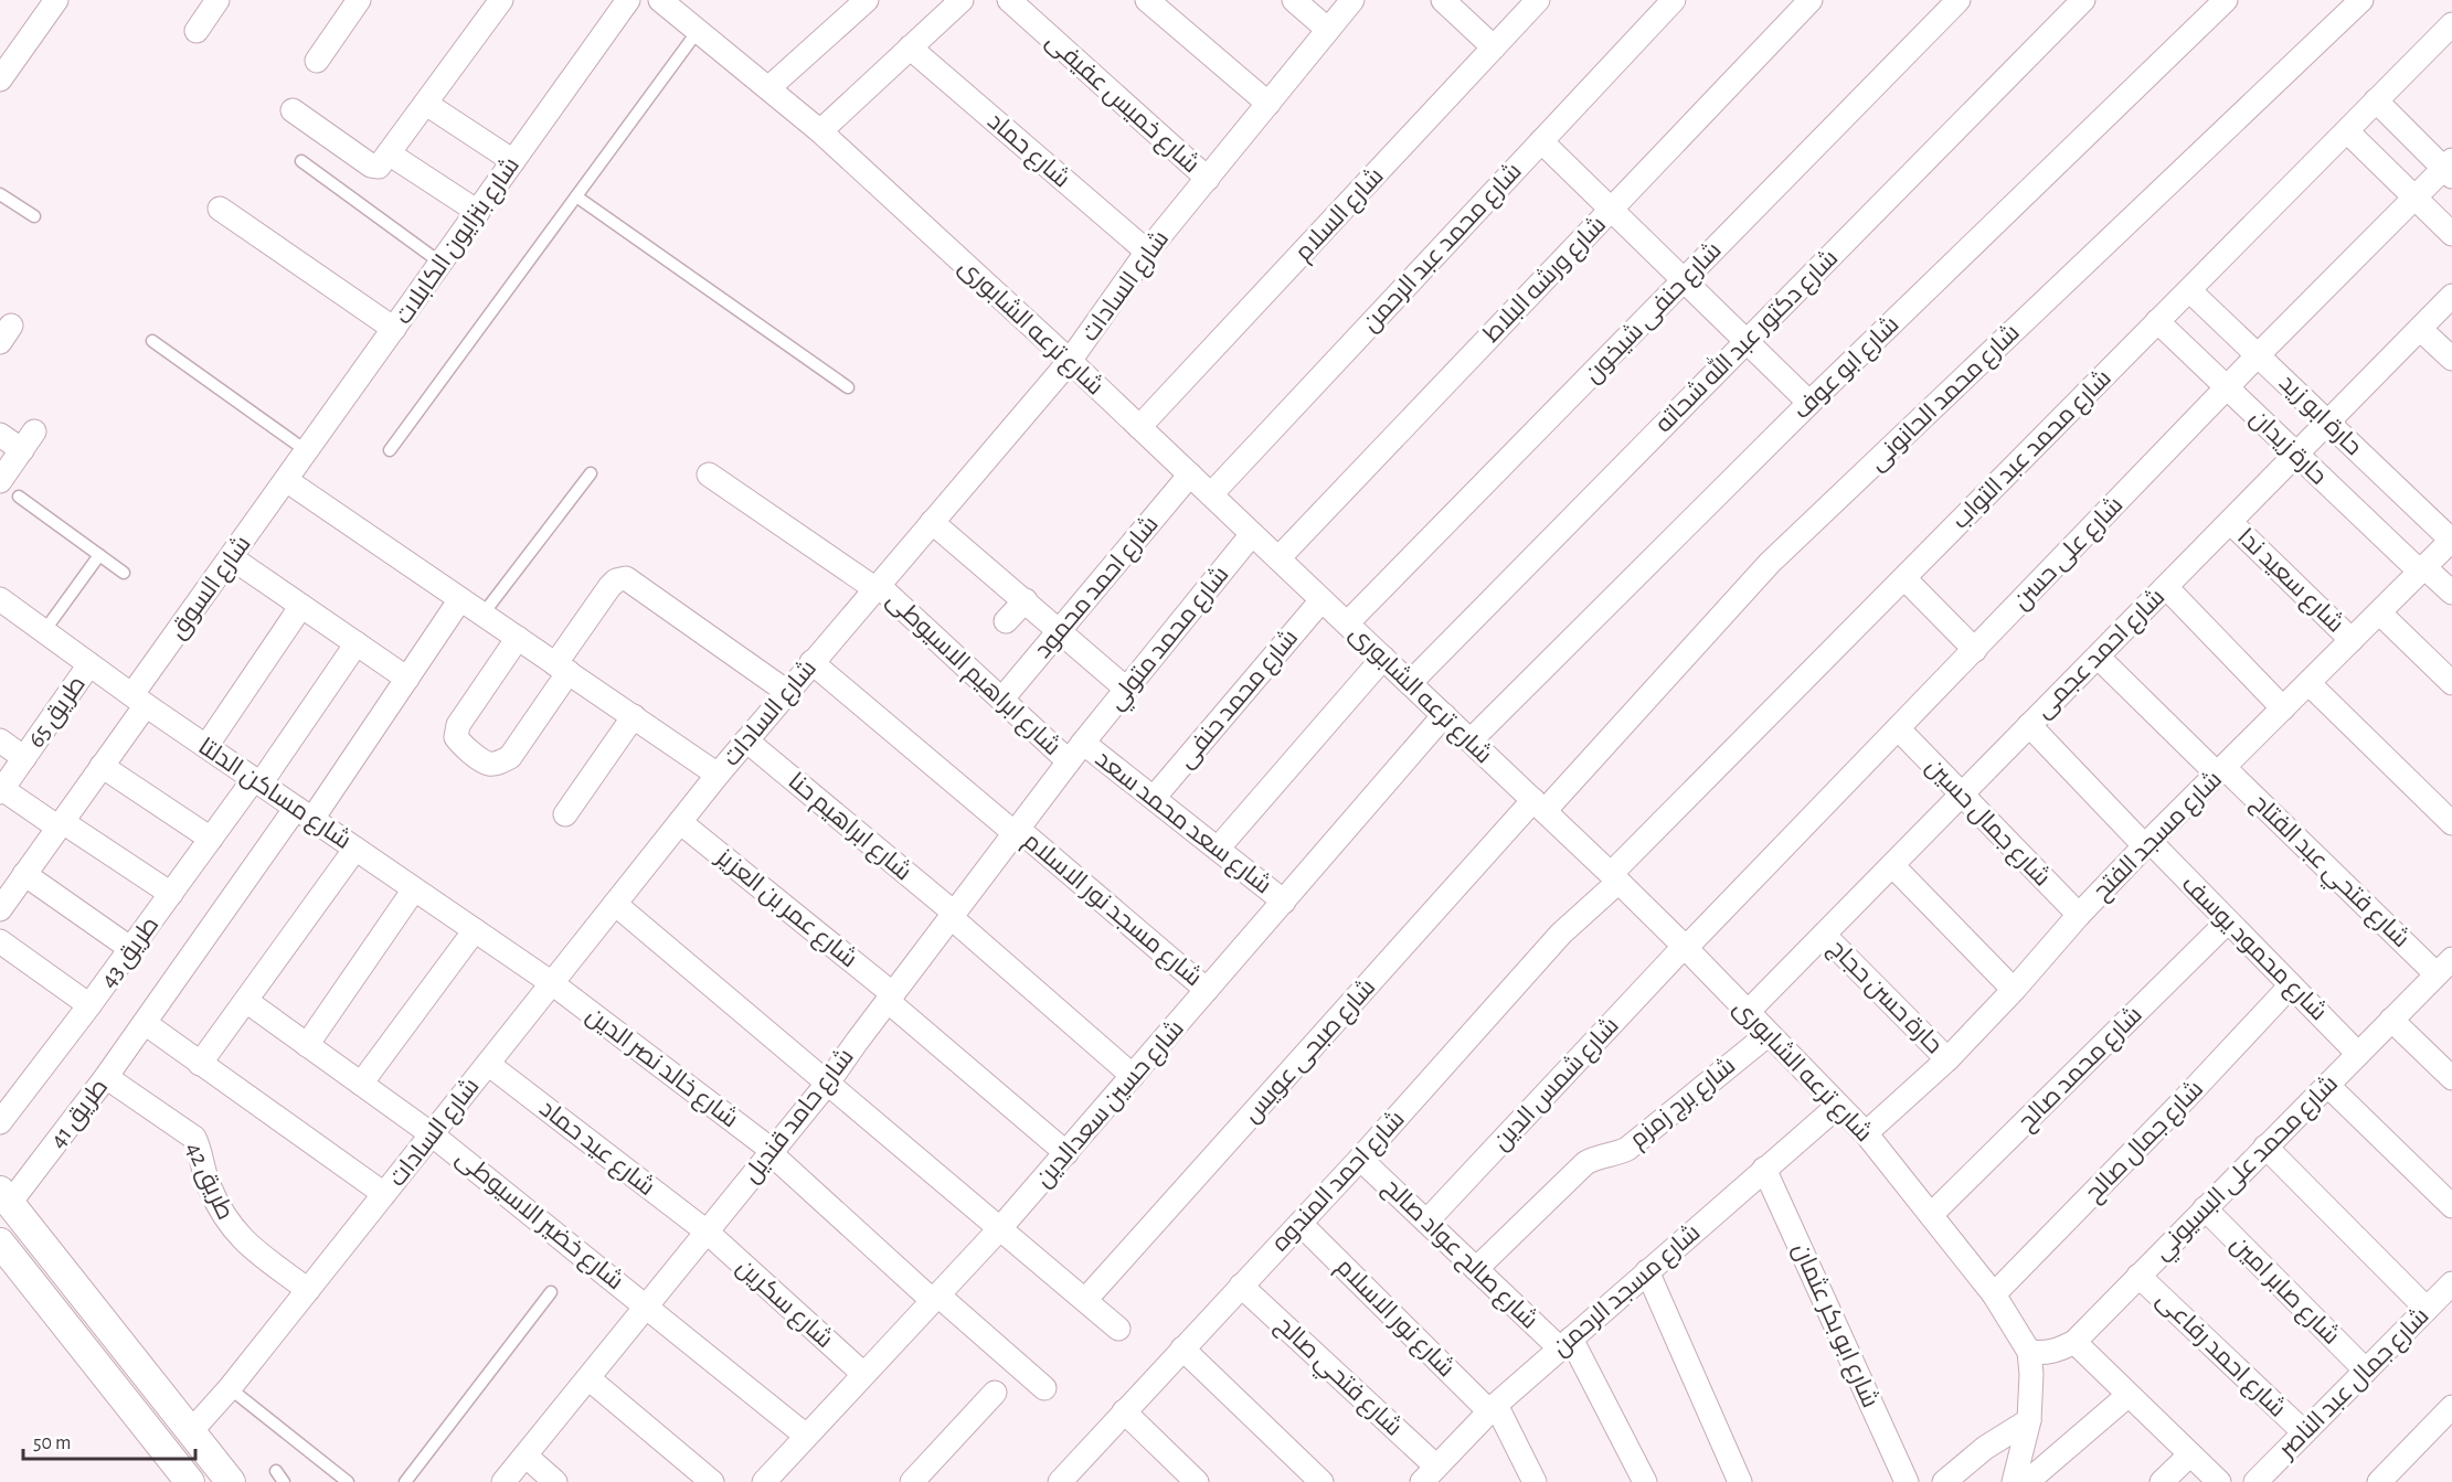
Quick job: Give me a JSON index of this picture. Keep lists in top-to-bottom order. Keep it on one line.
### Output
{"streets":{"street":["شارع خميس عفيفى","شارع حماد","شارع السلام","شارع بنزايون الكابلات","شارع محمد عبد الرحمن","شارع ورشه البلاط","شارع السادات","شارع حنفى شيخون","شارع ترعه الشابورى","شارع دكتور عبد الله شحاته","شارع ابو عوف","شارع محمد الحانونى","حارة ابو زيد","حارة زيدان","شارع محمد عبد التواب","شارع على حسن","شارع سعيد ندا","شارع السوق","شارع احمد محمود","شارع محمد متولي","شارع احمد عجمى","شارع ابراهيم الاسيوطى","شارع محمد حنفى","طريق 65","شارع مساكن الدلتا","شارع سعد محمد سعد","شارع جمال حسين","شارع ابراهيم حنا","شارع مسجد الفتح","شارع فتحي عبد الفتاح","شارع عمر بن العزيز","شارع مسجد نور الاسلام","شارع محمود يوسف","طريق 43","حارة حسن حجاج","شارع صبحى عويس","شارع خالد نصر الدين","شارع محمد صالح","شارع شمس الدين","شارع برج زمزم","شارع حسين سعدالدين","طريق 41","شارع حامد قنديل","شارع جمال صالح","شارع عيد حماد","شارع محمد على البسيوني","طريق 42","شارع احمد المندوه","شارع خضير الاسيوطى","شارع صالح عواد صالح","شارع مسجد الرحمن","شارع صابر امين","شارع سكرين","شارع نور الاسلام","شارع ابو بكر عثمان","شارع احمد رفاعى","شارع فتحي صالح","شارع جمال عبد الناصر"]},"crossings":[["شارع خميس عفيفى","شارع السادات"],["شارع حماد","شارع السادات"],["شارع السلام","شارع ترعه الشابورى"],["شارع بنزايون الكابلات","شارع السوق"],["شارع محمد عبد الرحمن","شارع ترعه الشابورى"],["شارع ورشه البلاط","شارع ترعه الشابورى"],["شارع السادات","شارع ترعه الشابورى"],["شارع السادات","شارع ابراهيم الاسيوطى"],["شارع السادات","شارع مساكن الدلتا"],["شارع السادات","شارع ابراهيم حنا"],["شارع السادات","شارع عمر بن العزيز"],["شارع السادات","شارع مسجد نور الاسلام"],["شارع السادات","شارع خالد نصر الدين"],["شارع السادات","شارع عيد حماد"],["شارع السادات","طريق 42"],["شارع السادات","شارع خضير الاسيوطى"],["شارع حنفى شيخون","شارع ترعه الشابورى"],["شارع ترعه الشابورى","شارع دكتور عبد الله شحاته"],["شارع ترعه الشابورى","شارع ابو عوف"],["شارع ترعه الشابورى","شارع محمد الحانونى"],["شارع ترعه الشابورى","شارع محمد عبد التواب"],["شارع ترعه الشابورى","شارع على حسن"],["شارع ترعه الشابورى","شارع احمد محمود"],["شارع ترعه الشابورى","شارع محمد متولي"],["شارع ترعه الشابورى","شارع احمد عجمى"],["شارع ترعه الشابورى","شارع محمد حنفى"],["شارع ترعه الشابورى","شارع مسجد الفتح"],["شارع ترعه الشابورى","شارع صبحى عويس"],["شارع ترعه الشابورى","شارع محمد صالح"],["شارع ترعه الشابورى","شارع شمس الدين"],["شارع ترعه الشابورى","شارع برج زمزم"],["شارع ترعه الشابورى","شارع حسين سعدالدين"],["شارع ترعه الشابورى","شارع جمال صالح"],["شارع ترعه الشابورى","شارع محمد على البسيوني"],["شارع ترعه الشابورى","شارع احمد المندوه"],["شارع ترعه الشابورى","شارع مسجد الرحمن"],["شارع محمد الحانونى","شارع صبحى عويس"],["حارة ابو زيد","شارع محمد عبد التواب"],["حارة ابو زيد","شارع على حسن"],["حارة ابو زيد","شارع احمد عجمى"],["حارة ابو زيد","شارع مسجد الفتح"],["حارة زيدان","شارع محمد عبد التواب"],["حارة زيدان","شارع على حسن"],["حارة زيدان","شارع احمد عجمى"],["حارة زيدان","شارع مسجد الفتح"],["شارع محمد عبد التواب","شارع احمد المندوه"],["شارع على حسن","شارع جمال حسين"],["شارع على حسن","شارع شمس الدين"],["شارع سعيد ندا","شارع احمد عجمى"],["شارع سعيد ندا","شارع مسجد الفتح"],["شارع السوق","شارع مساكن الدلتا"],["شارع احمد محمود","شارع ابراهيم الاسيوطى"],["شارع محمد متولي","شارع ابراهيم الاسيوطى"],["شارع محمد متولي","شارع سعد محمد سعد"],["شارع محمد متولي","شارع حامد قنديل"],["شارع احمد عجمى","شارع جمال حسين"],["شارع احمد عجمى","شارع فتحي عبد الفتاح"],["شارع احمد عجمى","شارع محمود يوسف"],["شارع احمد عجمى","حارة حسن حجاج"],["شارع ابراهيم الاسيوطى","شارع سعد محمد سعد"],["شارع ابراهيم الاسيوطى","شارع حامد قنديل"],["شارع محمد حنفى","شارع سعد محمد سعد"],["طريق 65","شارع مساكن الدلتا"],["شارع مساكن الدلتا","طريق 43"],["شارع مساكن الدلتا","شارع خالد نصر الدين"],["شارع مساكن الدلتا","طريق 41"],["شارع سعد محمد سعد","شارع حسين سعدالدين"],["شارع سعد محمد سعد","شارع حامد قنديل"],["شارع جمال حسين","شارع مسجد الفتح"],["شارع ابراهيم حنا","شارع حسين سعدالدين"],["شارع ابراهيم حنا","شارع حامد قنديل"],["شارع مسجد الفتح","شارع فتحي عبد الفتاح"],["شارع مسجد الفتح","شارع محمود يوسف"],["شارع مسجد الفتح","حارة حسن حجاج"],["شارع فتحي عبد الفتاح","شارع محمد على البسيوني"],["شارع عمر بن العزيز","شارع حسين سعدالدين"],["شارع عمر بن العزيز","شارع حامد قنديل"],["شارع مسجد نور الاسلام","شارع حسين سعدالدين"],["شارع مسجد نور الاسلام","شارع حامد قنديل"],["شارع محمود يوسف","شارع محمد صالح"],["شارع محمود يوسف","شارع جمال صالح"],["شارع محمود يوسف","شارع محمد على البسيوني"],["شارع خالد نصر الدين","شارع حسين سعدالدين"],["شارع خالد نصر الدين","شارع حامد قنديل"],["شارع شمس الدين","شارع صالح عواد صالح"],["شارع برج زمزم","شارع صالح عواد صالح"],["شارع حسين سعدالدين","شارع خضير الاسيوطى"],["شارع حسين سعدالدين","شارع سكرين"],["طريق 41","طريق 42"],["شارع حامد قنديل","شارع عيد حماد"],["شارع حامد قنديل","شارع خضير الاسيوطى"],["شارع حامد قنديل","شارع سكرين"],["شارع عيد حماد","شارع سكرين"],["شارع محمد على البسيوني","شارع صابر امين"],["شارع محمد على البسيوني","شارع احمد رفاعى"],["شارع احمد المندوه","شارع صالح عواد صالح"],["شارع احمد المندوه","شارع نور الاسلام"],["شارع احمد المندوه","شارع فتحي صالح"],["شارع صالح عواد صالح","شارع مسجد الرحمن"],["شارع مسجد الرحمن","شارع نور الاسلام"],["شارع مسجد الرحمن","شارع ابو بكر عثمان"],["شارع مسجد الرحمن","شارع فتحي صالح"],["شارع صابر امين","شارع جمال عبد الناصر"],["شارع احمد رفاعى","شارع جمال عبد الناصر"]],"scale_bar":"50 m"}
